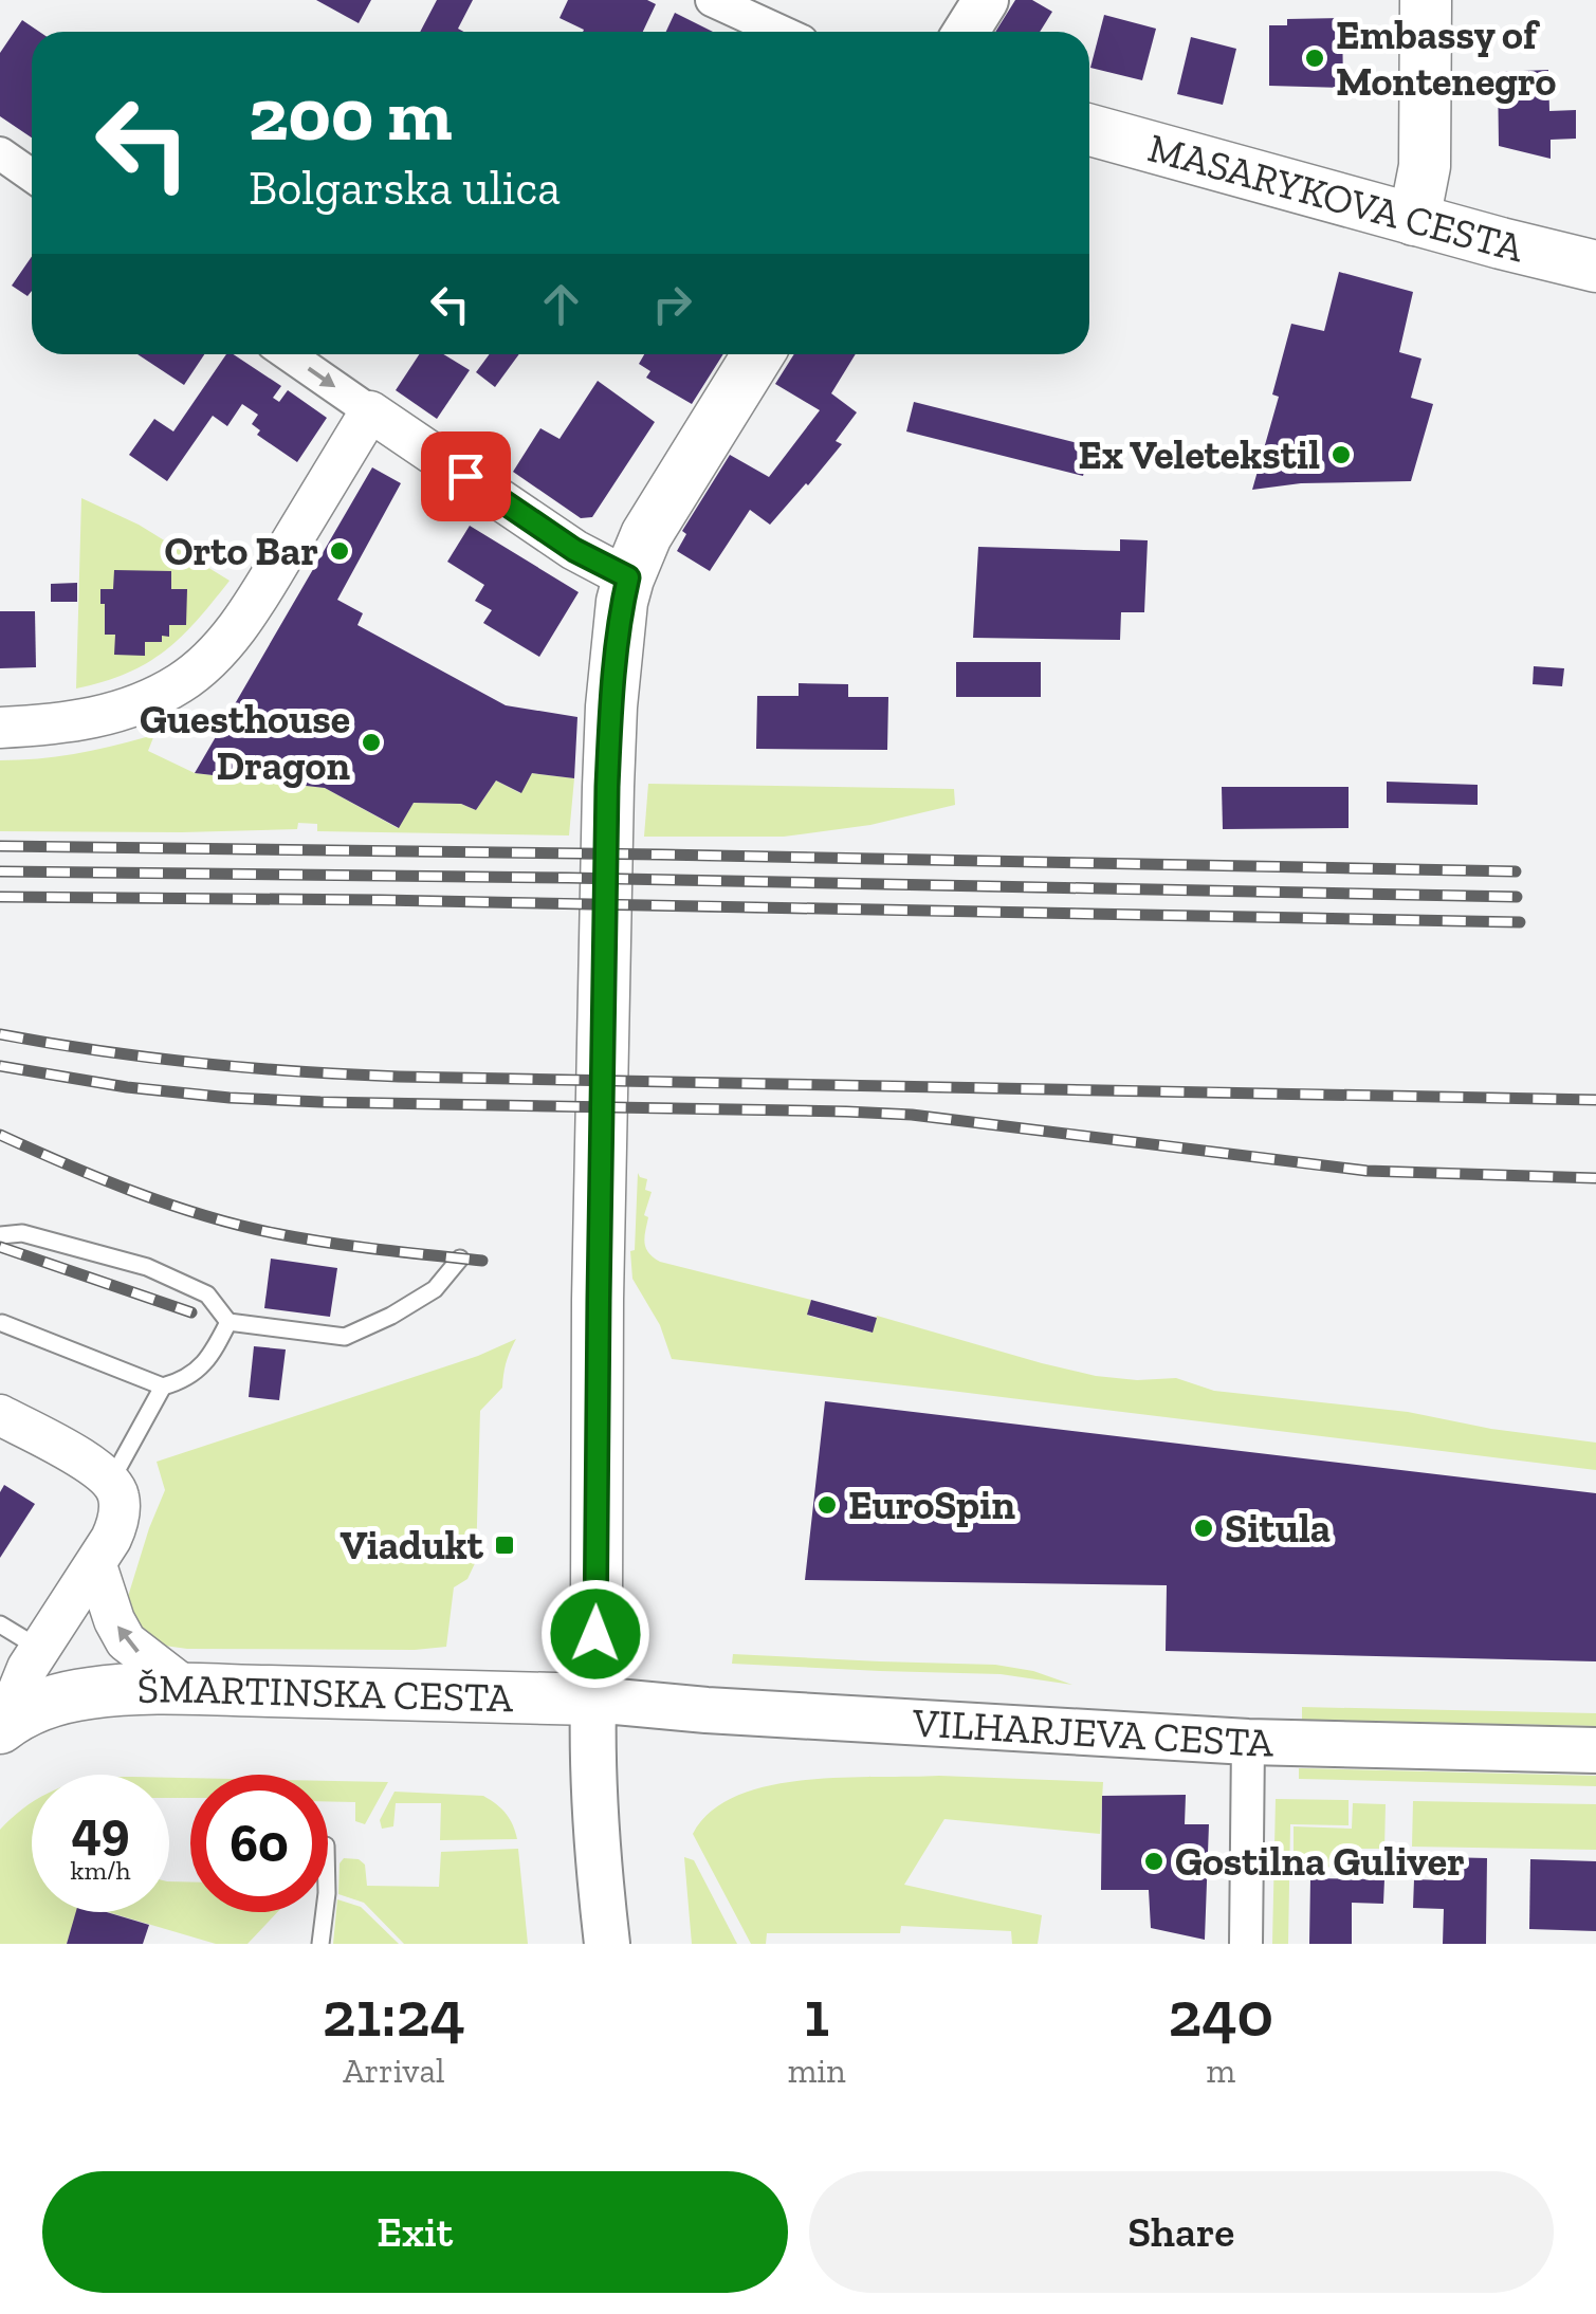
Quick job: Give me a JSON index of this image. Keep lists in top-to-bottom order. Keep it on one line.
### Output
{"streets":{"main road":["MASARYKOVA CESTA","ŠMARTINSKA CESTA","VILHARJEVA CESTA"]},"crossings":[["ŠMARTINSKA CESTA","VILHARJEVA CESTA"]],"places":{"other":["Embassy of Montenegro","Ex Veletekstil","Orto Bar","Guesthouse Dragon","EuroSpin","Situla","Gostilna Guliver"],"transit":["Viadukt"]},"page":{"turn":["200 m","Bolgarska ulica"],"speed":"49 km/h","limit":"60","eta":["21:24","Arrival","1","min","240","m"],"buttons":["Exit","Share"]}}
